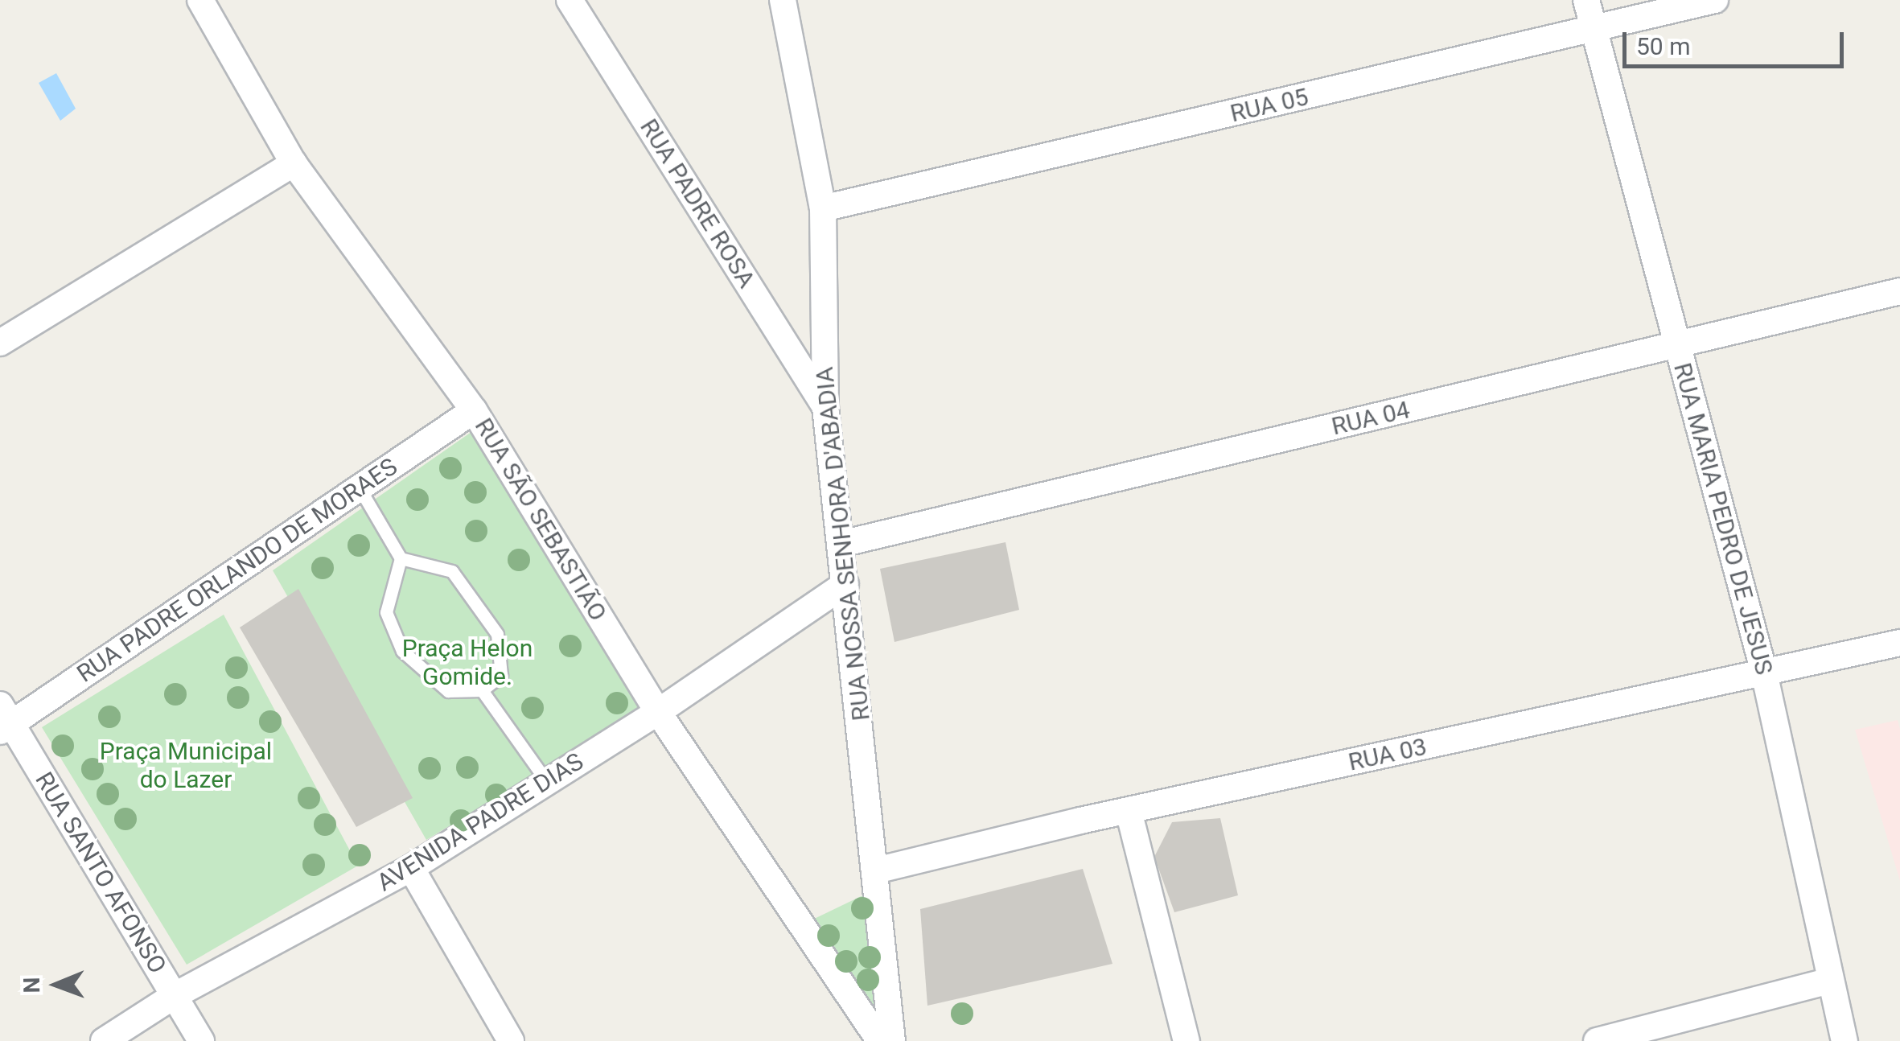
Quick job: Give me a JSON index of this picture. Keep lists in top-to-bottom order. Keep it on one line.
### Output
{"streets":{"street":["RUA 05","RUA PADRE ROSA","RUA 04","RUA MARIA PEDRO DE JESUS","RUA SÃO SEBASTIÃO","RUA NOSSA SENHORA D'ABADIA","RUA PADRE ORLANDO DE MORAES","RUA 03","AVENIDA PADRE DIAS","RUA SANTO AFONSO"]},"crossings":[["RUA 05","RUA MARIA PEDRO DE JESUS"],["RUA 05","RUA NOSSA SENHORA D'ABADIA"],["RUA PADRE ROSA","RUA NOSSA SENHORA D'ABADIA"],["RUA 04","RUA MARIA PEDRO DE JESUS"],["RUA 04","RUA NOSSA SENHORA D'ABADIA"],["RUA MARIA PEDRO DE JESUS","RUA 03"],["RUA SÃO SEBASTIÃO","RUA PADRE ORLANDO DE MORAES"],["RUA SÃO SEBASTIÃO","AVENIDA PADRE DIAS"],["RUA NOSSA SENHORA D'ABADIA","RUA 03"],["RUA NOSSA SENHORA D'ABADIA","AVENIDA PADRE DIAS"],["RUA PADRE ORLANDO DE MORAES","RUA SANTO AFONSO"],["AVENIDA PADRE DIAS","RUA SANTO AFONSO"]],"parks":["Praça Helon Gomide.","Praça Municipal do Lazer"],"scale_bar":"50 m","north":"left"}
